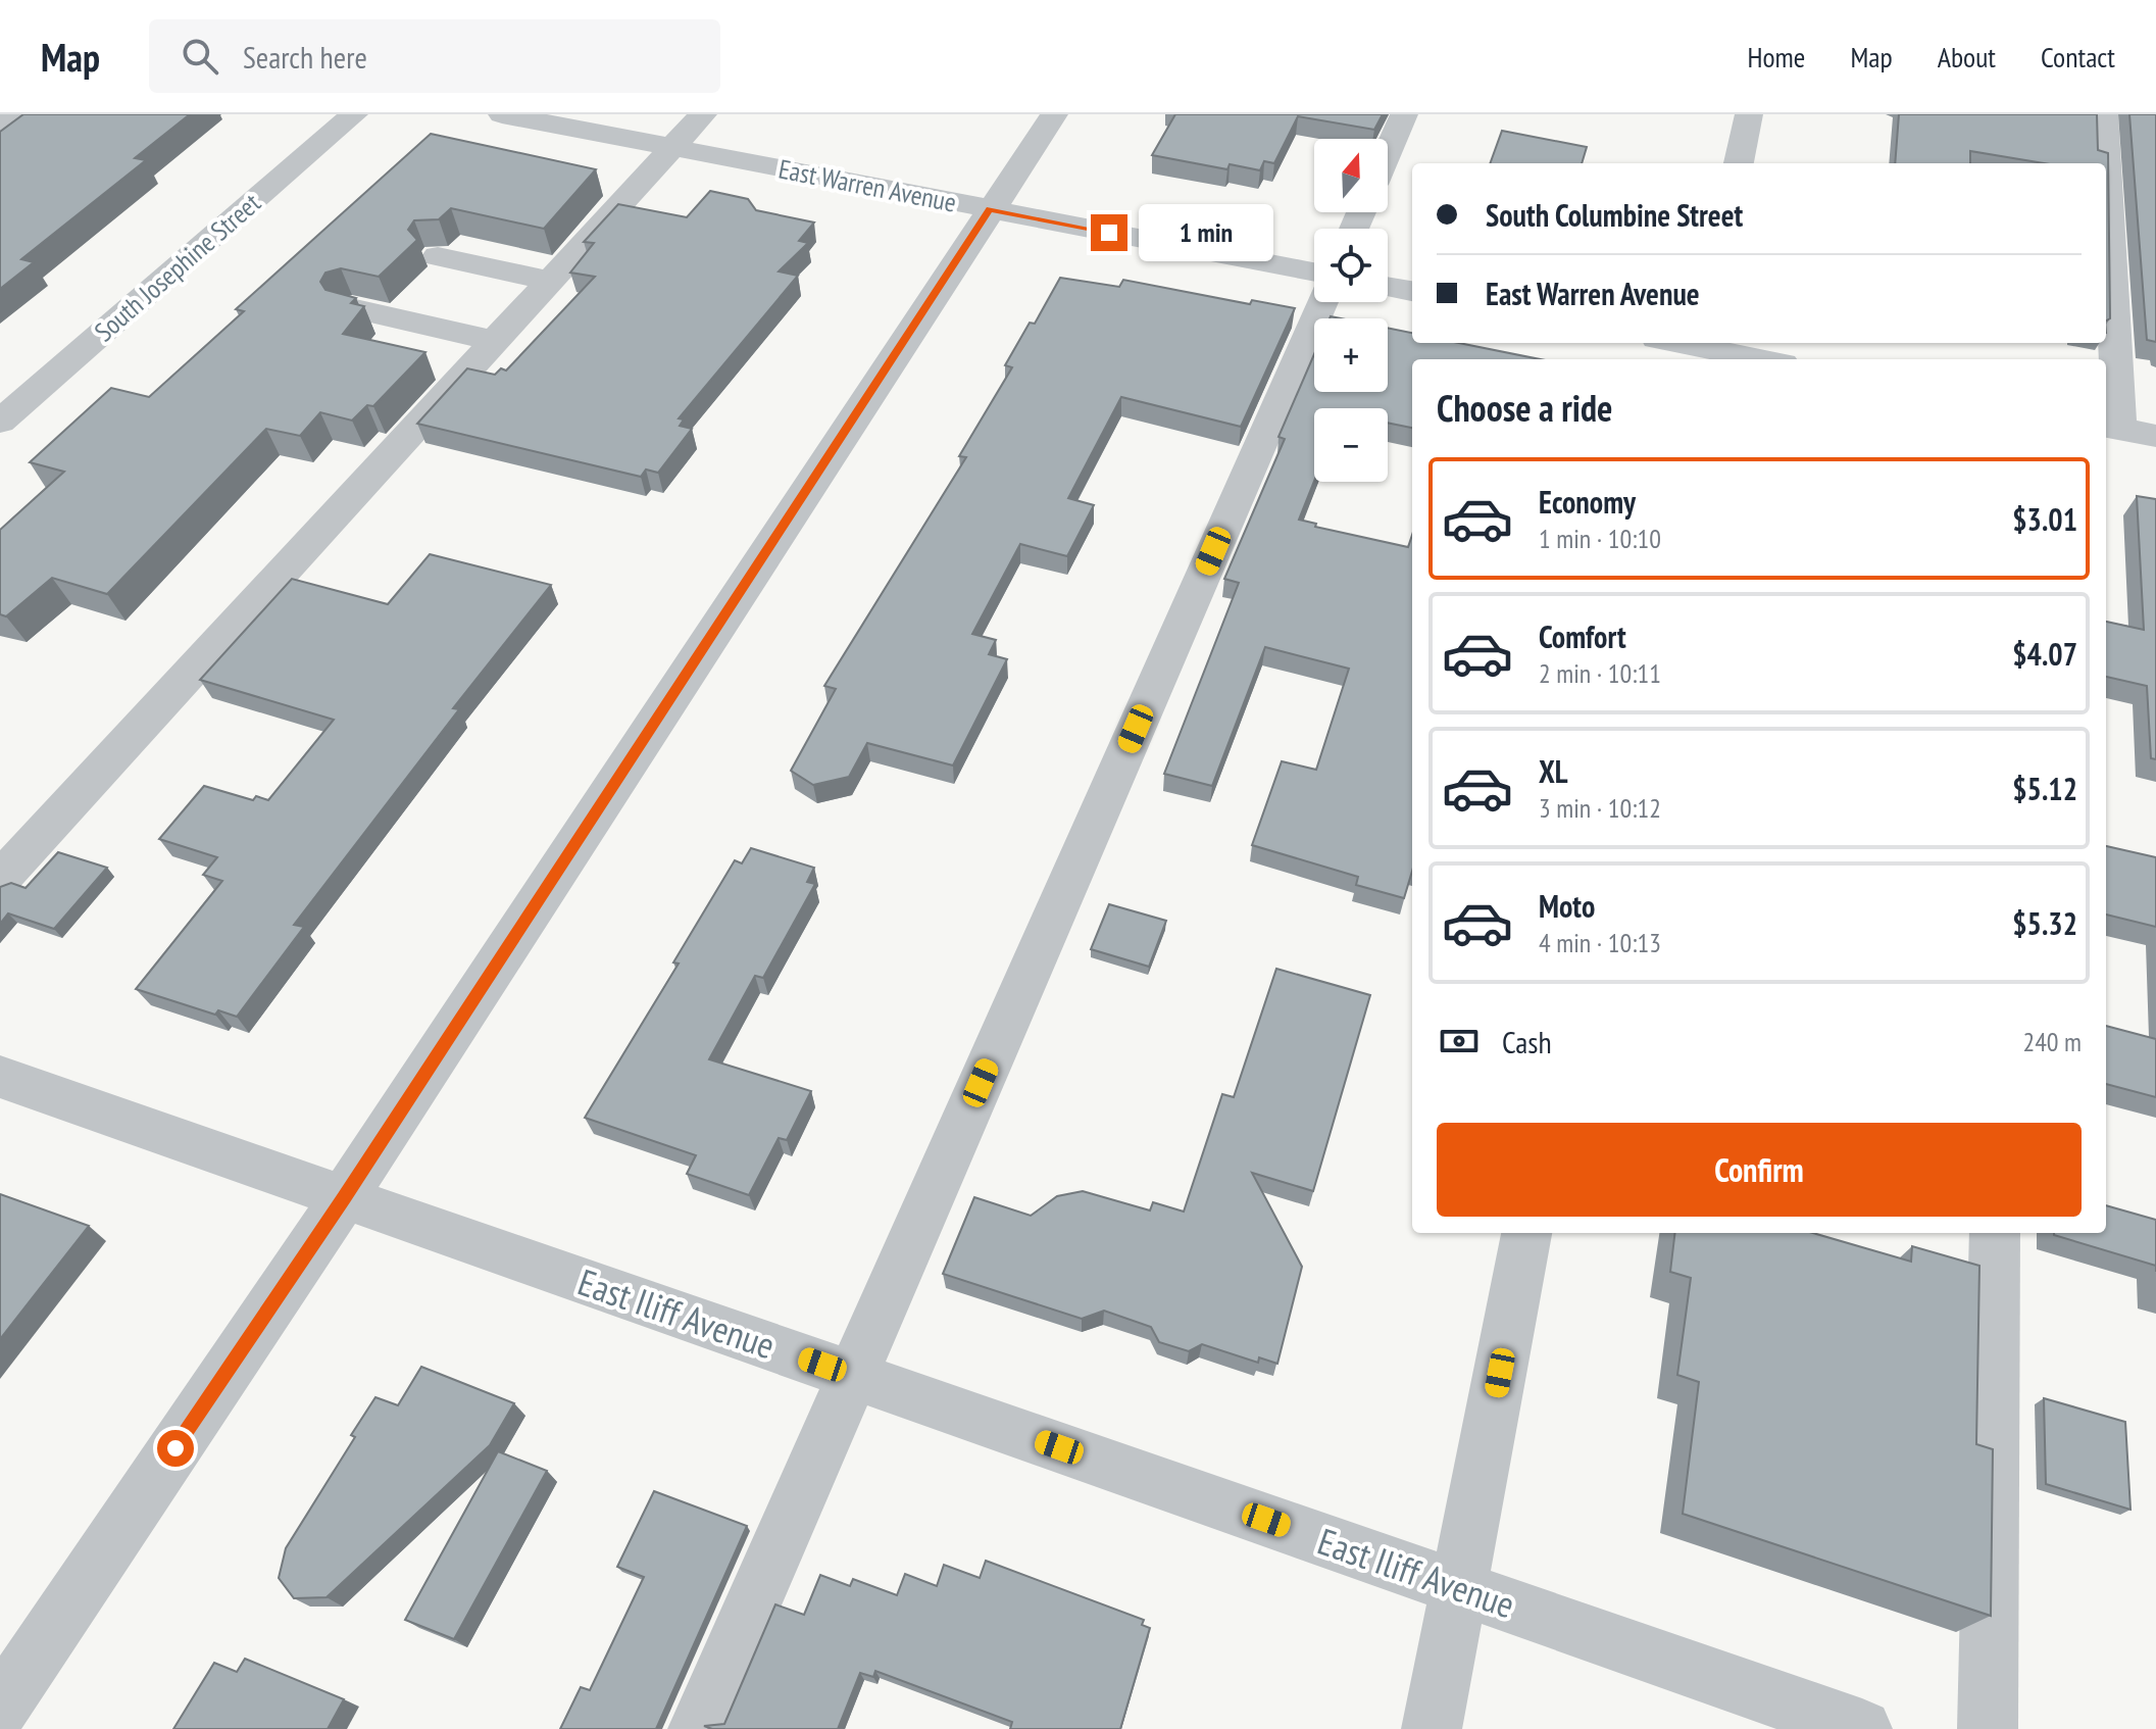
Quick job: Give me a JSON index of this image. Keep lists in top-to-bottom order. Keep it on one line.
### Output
{"streets":{"street":["East Warren Avenue","South Josephine Street","East Iliff Avenue"]},"north":"top","page":{"header":"Map","search":"Search here","nav":["Home","Map","About","Contact"],"map_buttons":["+","−"],"banner":["South Columbine Street","East Warren Avenue"],"bubble":"1 min","heading":"Choose a ride","list":[{"name":"Economy","note":"1 min · 10:10","value":"$3.01"},{"name":"Comfort","note":"2 min · 10:11","value":"$4.07"},{"name":"XL","note":"3 min · 10:12","value":"$5.12"},{"name":"Moto","note":"4 min · 10:13","value":"$5.32"}],"pay":["Cash","240 m"],"buttons":"Confirm"}}
